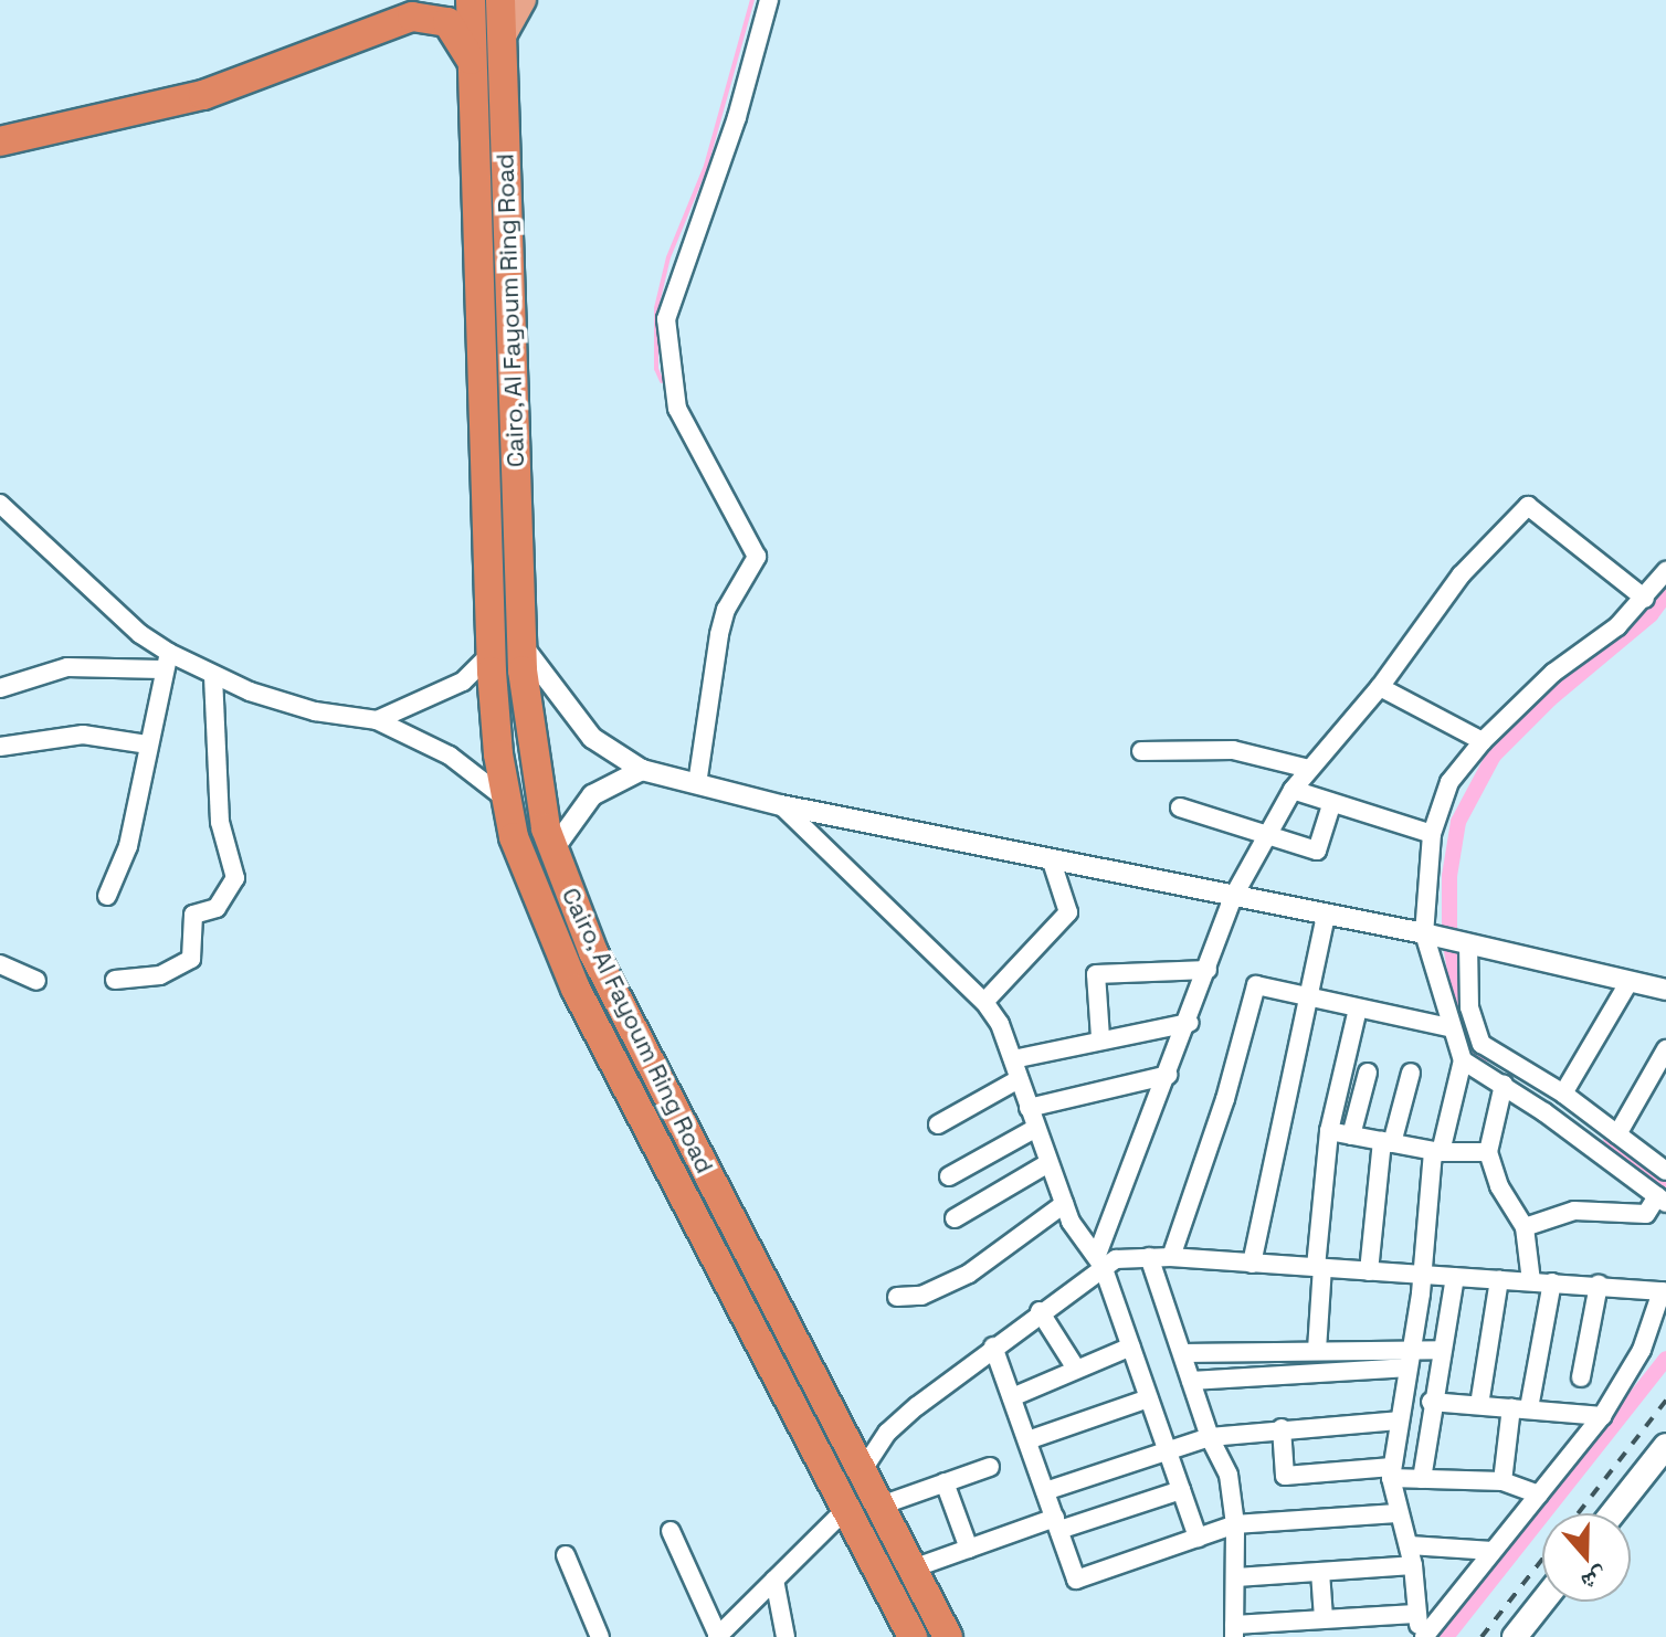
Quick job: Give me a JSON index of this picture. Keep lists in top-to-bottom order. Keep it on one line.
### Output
{"streets":{"highway":["Cairo, Al Fayoum Ring Road"]},"north":"bottom"}
